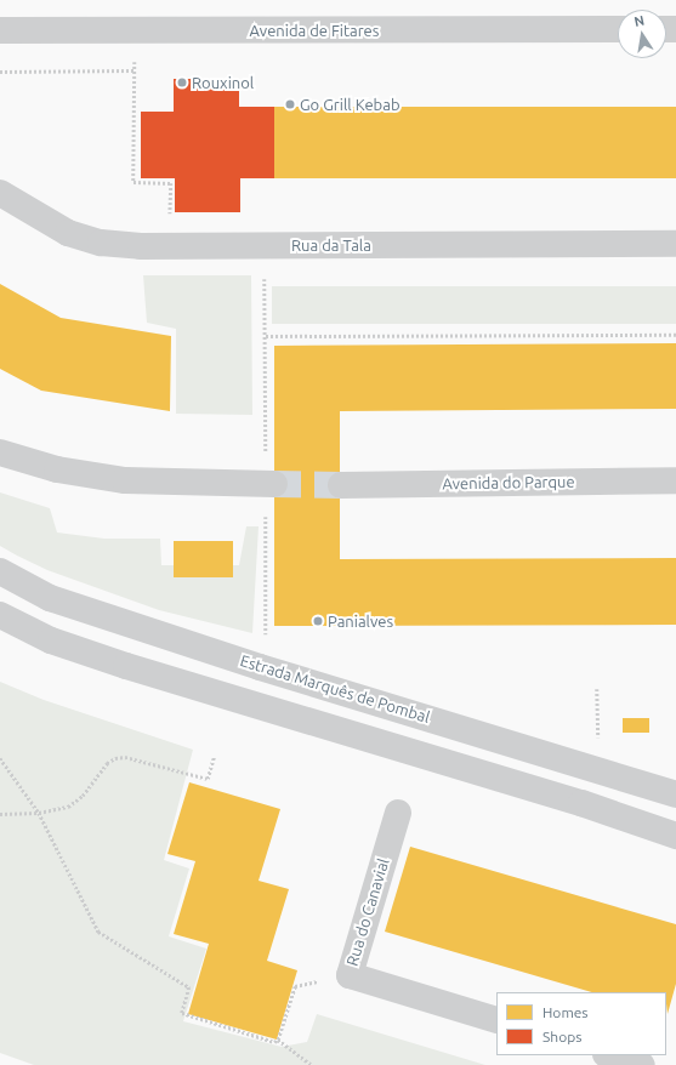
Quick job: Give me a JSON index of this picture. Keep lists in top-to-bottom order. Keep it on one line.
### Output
{"streets":{"street":["Avenida de Fitares","Rua da Tala","Avenida do Parque","Estrada Marquês de Pombal","Rua do Canavial"]},"places":["Rouxinol","Go Grill Kebab","Panialves"],"legend":["Homes","Shops"],"north":"top"}
